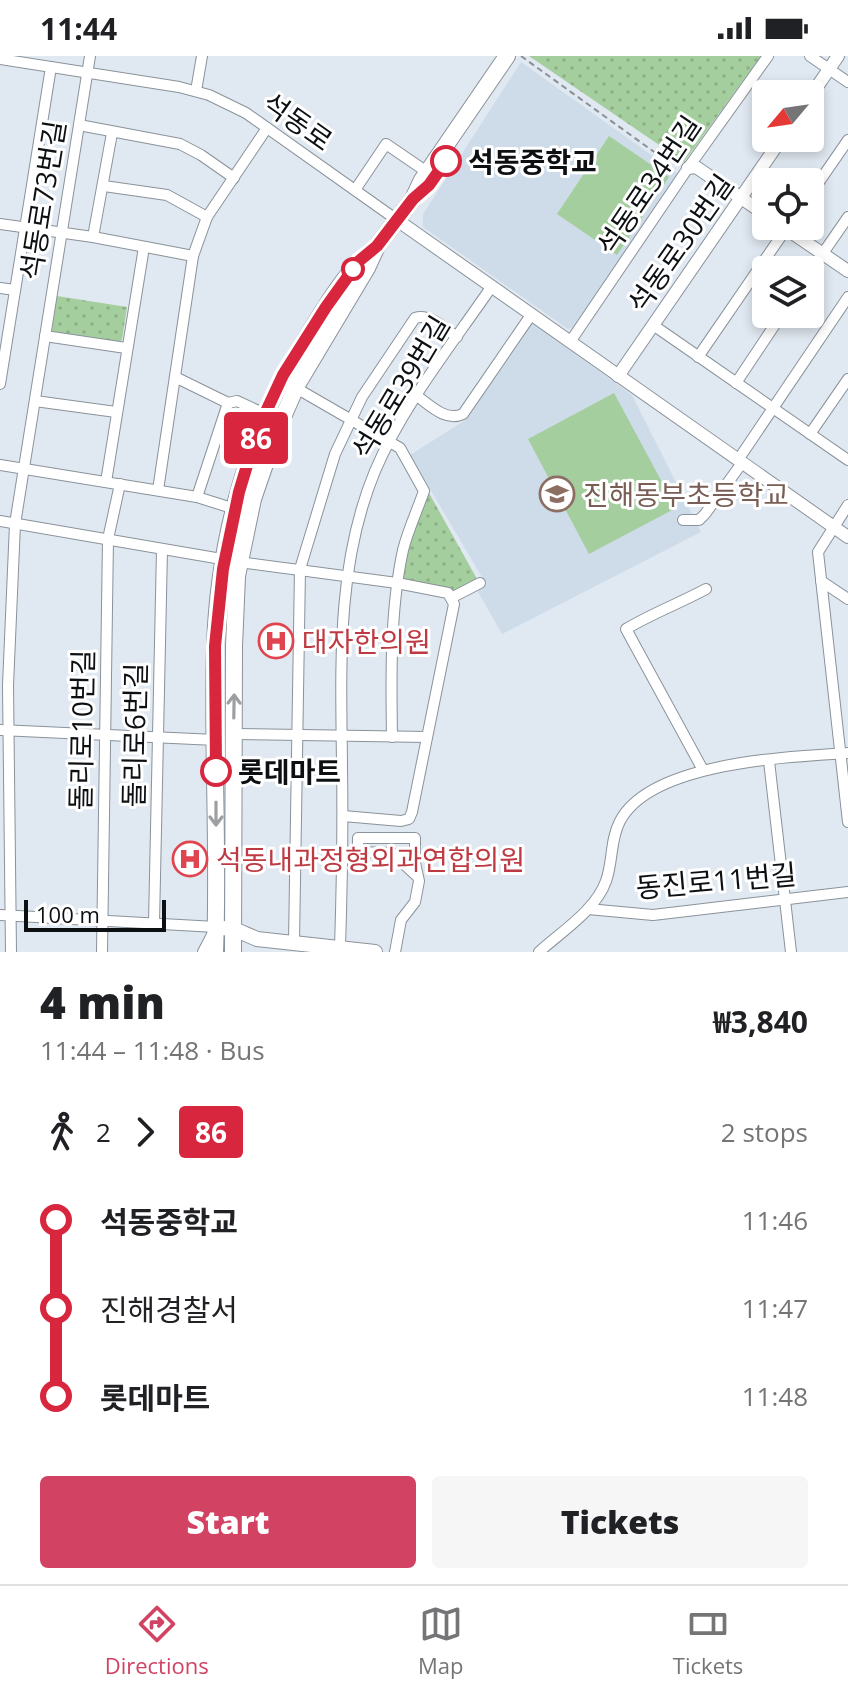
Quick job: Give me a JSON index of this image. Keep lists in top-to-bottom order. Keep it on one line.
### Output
{"streets":{"street":["석동로","석동로34번길","석동로73번길","석동로30번길","석동로39번길","돌리로10번길","돌리로6번길","동진로11번길"]},"crossings":[["석동로","석동로34번길"],["석동로","석동로73번길"],["석동로","석동로30번길"],["석동로","석동로39번길"]],"places":{"other":["석동중학교","롯데마트"],"school or university":["진해동부초등학교"],"hospital":["대자한의원","석동내과정형외과연합의원"]},"lines":["bus line 86"],"scale_bar":"100 m","north":"bottom left","page":{"status":"11:44","on_map":"86","scale":"100 m","heading":["4 min","11:44 – 11:48 · Bus","₩3,840"],"legs":["2","86","2 stops"],"list":[{"name":"석동중학교","value":"11:46"},{"name":"진해경찰서","value":"11:47"},{"name":"롯데마트","value":"11:48"}],"buttons":["Start","Tickets"],"tabs":["Directions","Map","Tickets"]}}
